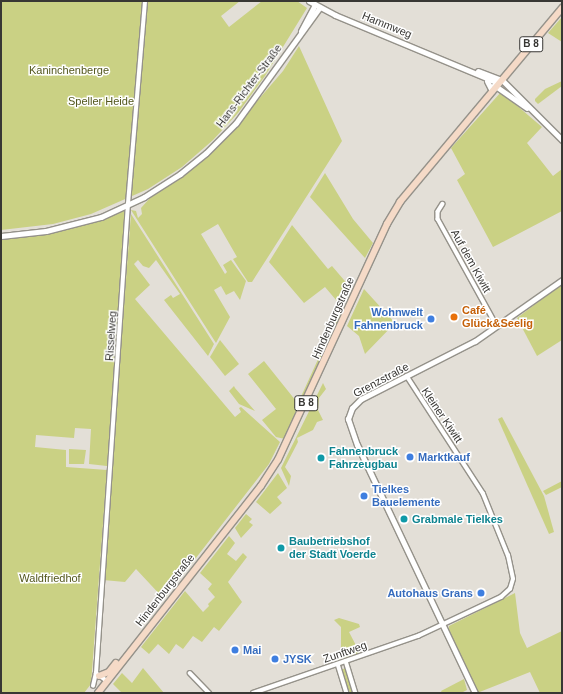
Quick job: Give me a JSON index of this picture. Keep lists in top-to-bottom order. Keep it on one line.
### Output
{"streets":{"main road":["Hammweg","B 8","Hans-Richter-Straße","Hindenburgstraße","Grenzstraße"],"street":["Auf dem Kiwitt","Risselweg","Kleiner Kiwitt","Zunftweg"]},"crossings":[["Hammweg","Hans-Richter-Straße"],["Hammweg","Hindenburgstraße"],["Hans-Richter-Straße","Risselweg"],["Auf dem Kiwitt","Grenzstraße"],["Hindenburgstraße","Risselweg"],["Grenzstraße","Kleiner Kiwitt"],["Grenzstraße","Zunftweg"],["Kleiner Kiwitt","Zunftweg"]],"parks":["Kaninchenberge","Speller Heide","Waldfriedhof"],"places":["Café Glück&Seelig","Wohnwelt Fahnenbruck","Marktkauf","Fahnenbruck Fahrzeugbau","Tielkes Bauelemente","Grabmale Tielkes","Baubetriebshof der Stadt Voerde","Autohaus Grans","Mai","JYSK"]}
